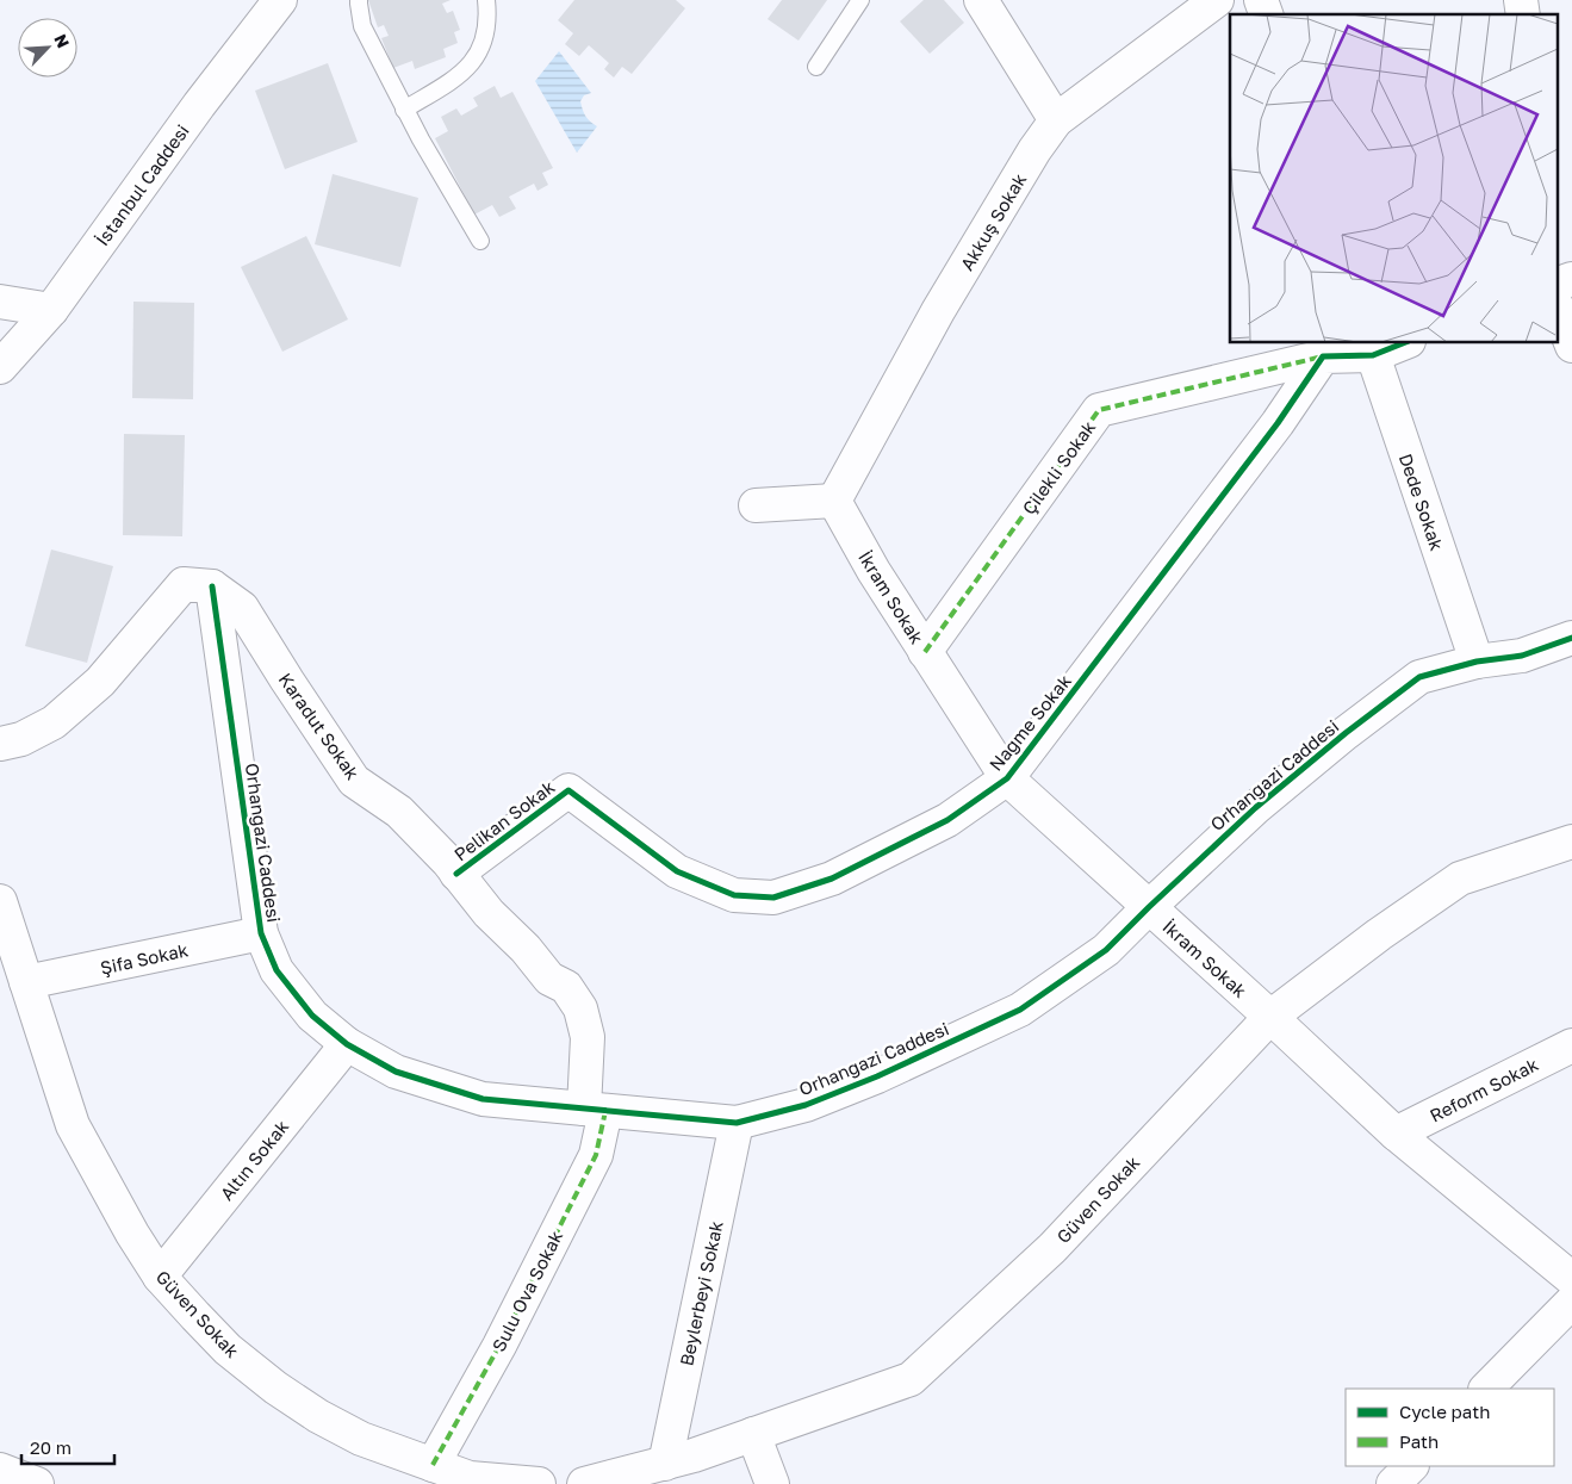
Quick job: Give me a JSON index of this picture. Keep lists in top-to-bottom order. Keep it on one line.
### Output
{"streets":{"street":["İstanbul Caddesi","Akkuş Sokak","Çilekli Sokak","Dede Sokak","İkram Sokak","Nağme Sokak","Karadut Sokak","Orhangazi Caddesi","Pelikan Sokak","Şifa Sokak","Reform Sokak","Altın Sokak","Güven Sokak","Sulu Ova Sokak","Beylerbeyi Sokak"]},"crossings":[["Akkuş Sokak","İkram Sokak"],["Çilekli Sokak","İkram Sokak"],["Çilekli Sokak","Nağme Sokak"],["Dede Sokak","Orhangazi Caddesi"],["İkram Sokak","Nağme Sokak"],["İkram Sokak","Orhangazi Caddesi"],["İkram Sokak","Reform Sokak"],["İkram Sokak","Güven Sokak"],["Nağme Sokak","Pelikan Sokak"],["Karadut Sokak","Orhangazi Caddesi"],["Karadut Sokak","Pelikan Sokak"],["Karadut Sokak","Sulu Ova Sokak"],["Orhangazi Caddesi","Şifa Sokak"],["Orhangazi Caddesi","Altın Sokak"],["Orhangazi Caddesi","Sulu Ova Sokak"],["Orhangazi Caddesi","Beylerbeyi Sokak"],["Şifa Sokak","Güven Sokak"],["Altın Sokak","Güven Sokak"],["Güven Sokak","Sulu Ova Sokak"],["Güven Sokak","Beylerbeyi Sokak"]],"legend":["Cycle path","Path"],"scale_bar":"20 m","north":"top right"}
